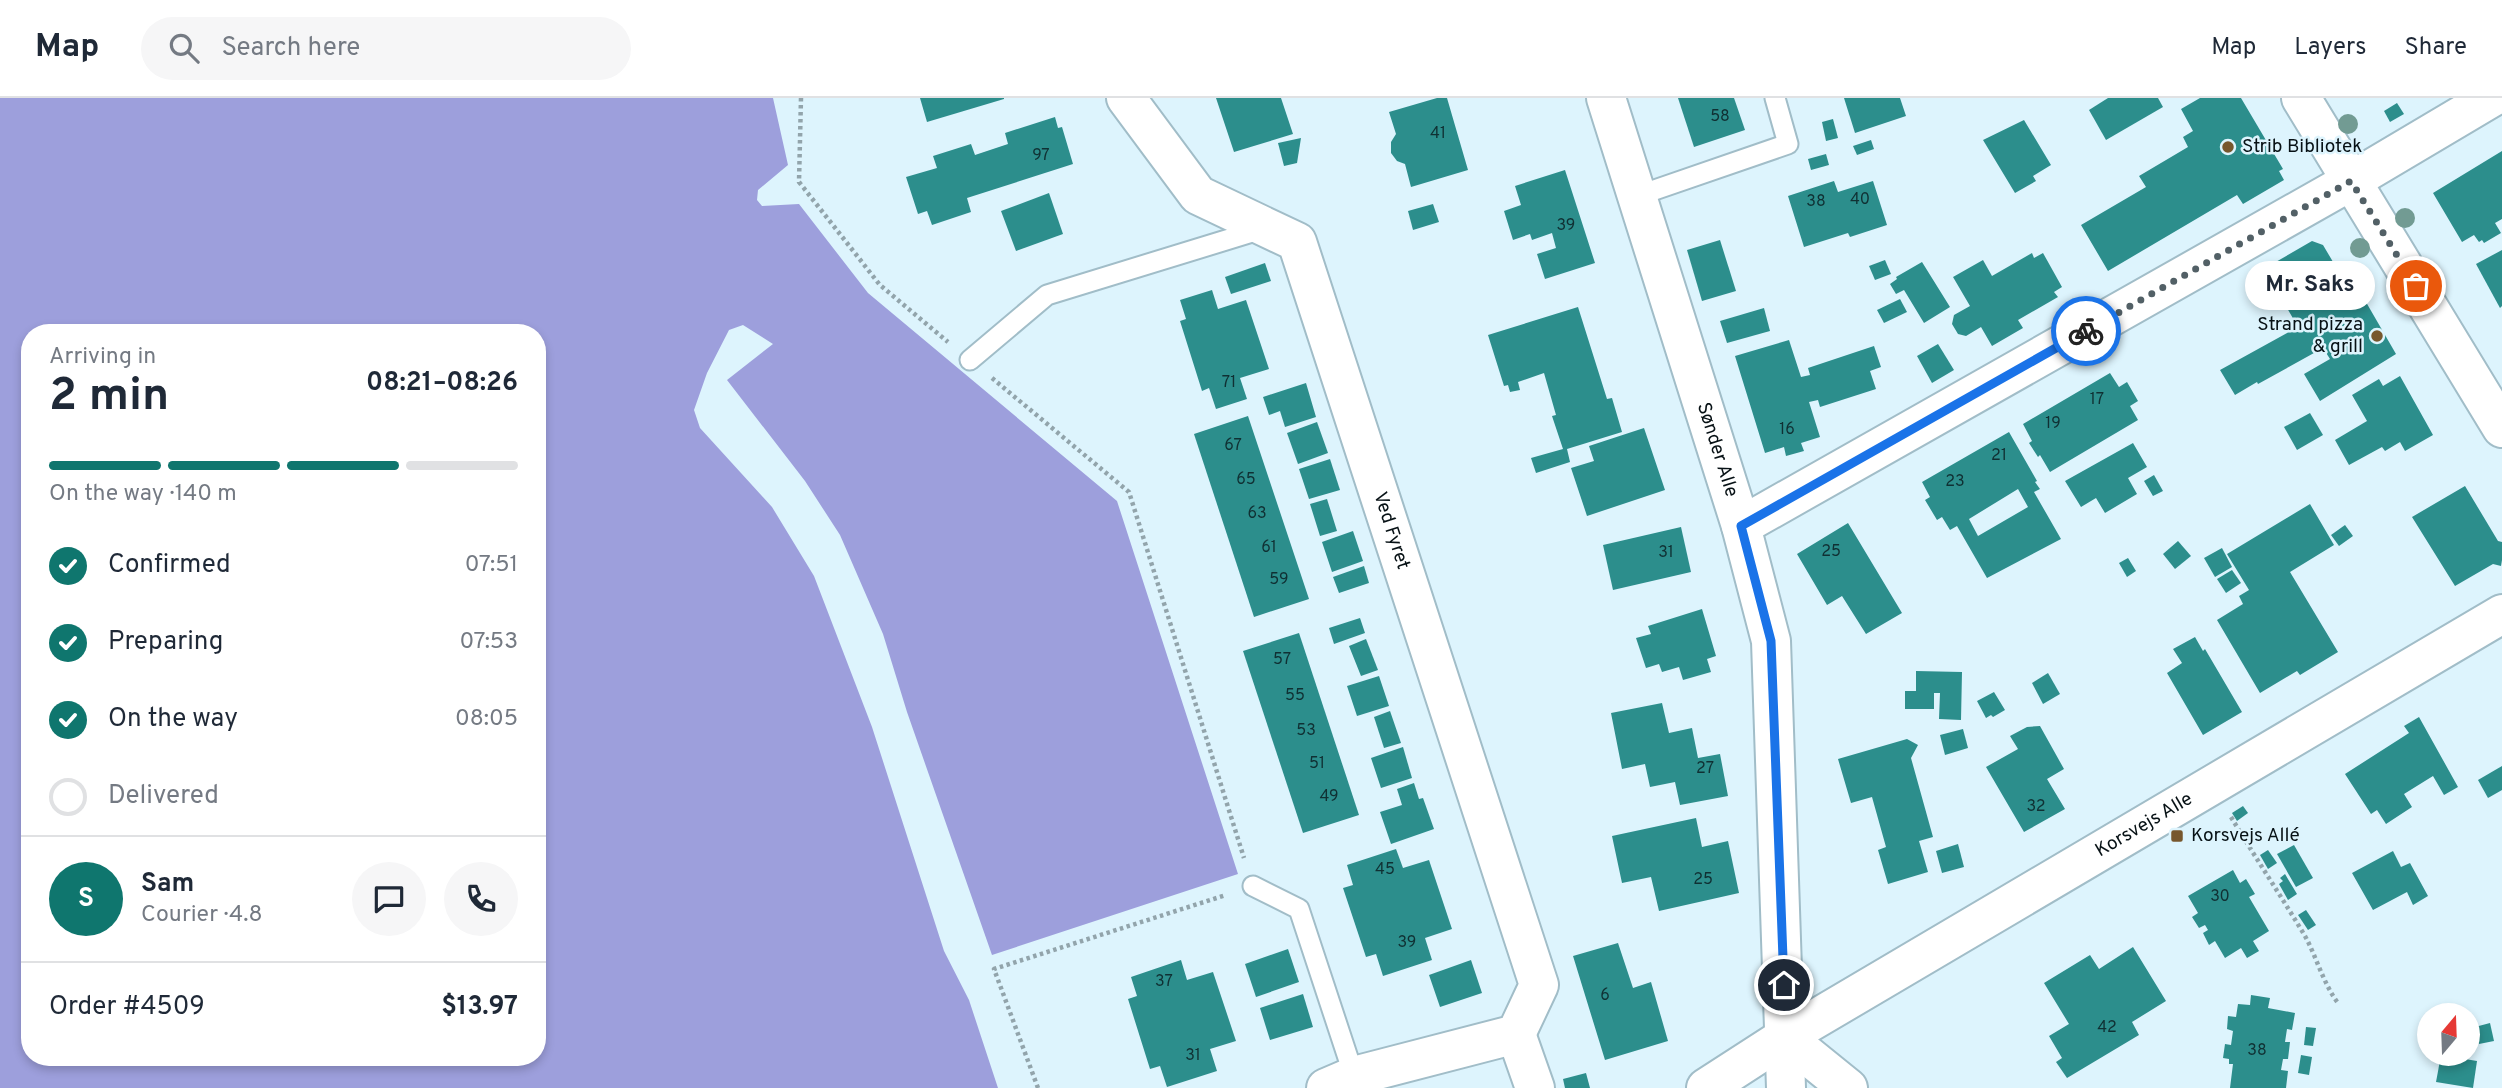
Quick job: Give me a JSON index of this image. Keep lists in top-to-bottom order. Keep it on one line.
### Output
{"streets":{"street":["Sønder Alle","Ved Fyret","Korsvejs Alle"]},"crossings":[["Sønder Alle","Korsvejs Alle"]],"places":{"other":["Strib Bibliotek","Mr. Saks","Strand pizza & grill"],"transit":["Korsvejs Allé"]},"house_numbers":["58","41","97","40","38","39","71","17","19","16","67","21","65","23","63","61","25","31","59","57","55","53","51","27","49","32","45","25","30","39","37","6","42","38","31"],"north":"top","page":{"header":"Map","search":"Search here","nav":["Map","Layers","Share"],"bubble":"Mr. Saks","heading":["2 min","Arriving in","08:21–08:26"],"panel":["Sam","Courier · 4.8","Order #4509","$13.97"],"bar":"On the way · 140 m","list":[["Confirmed","07:51"],["Preparing","07:53"],["On the way","08:05"],"Delivered"],"round":"S"}}
